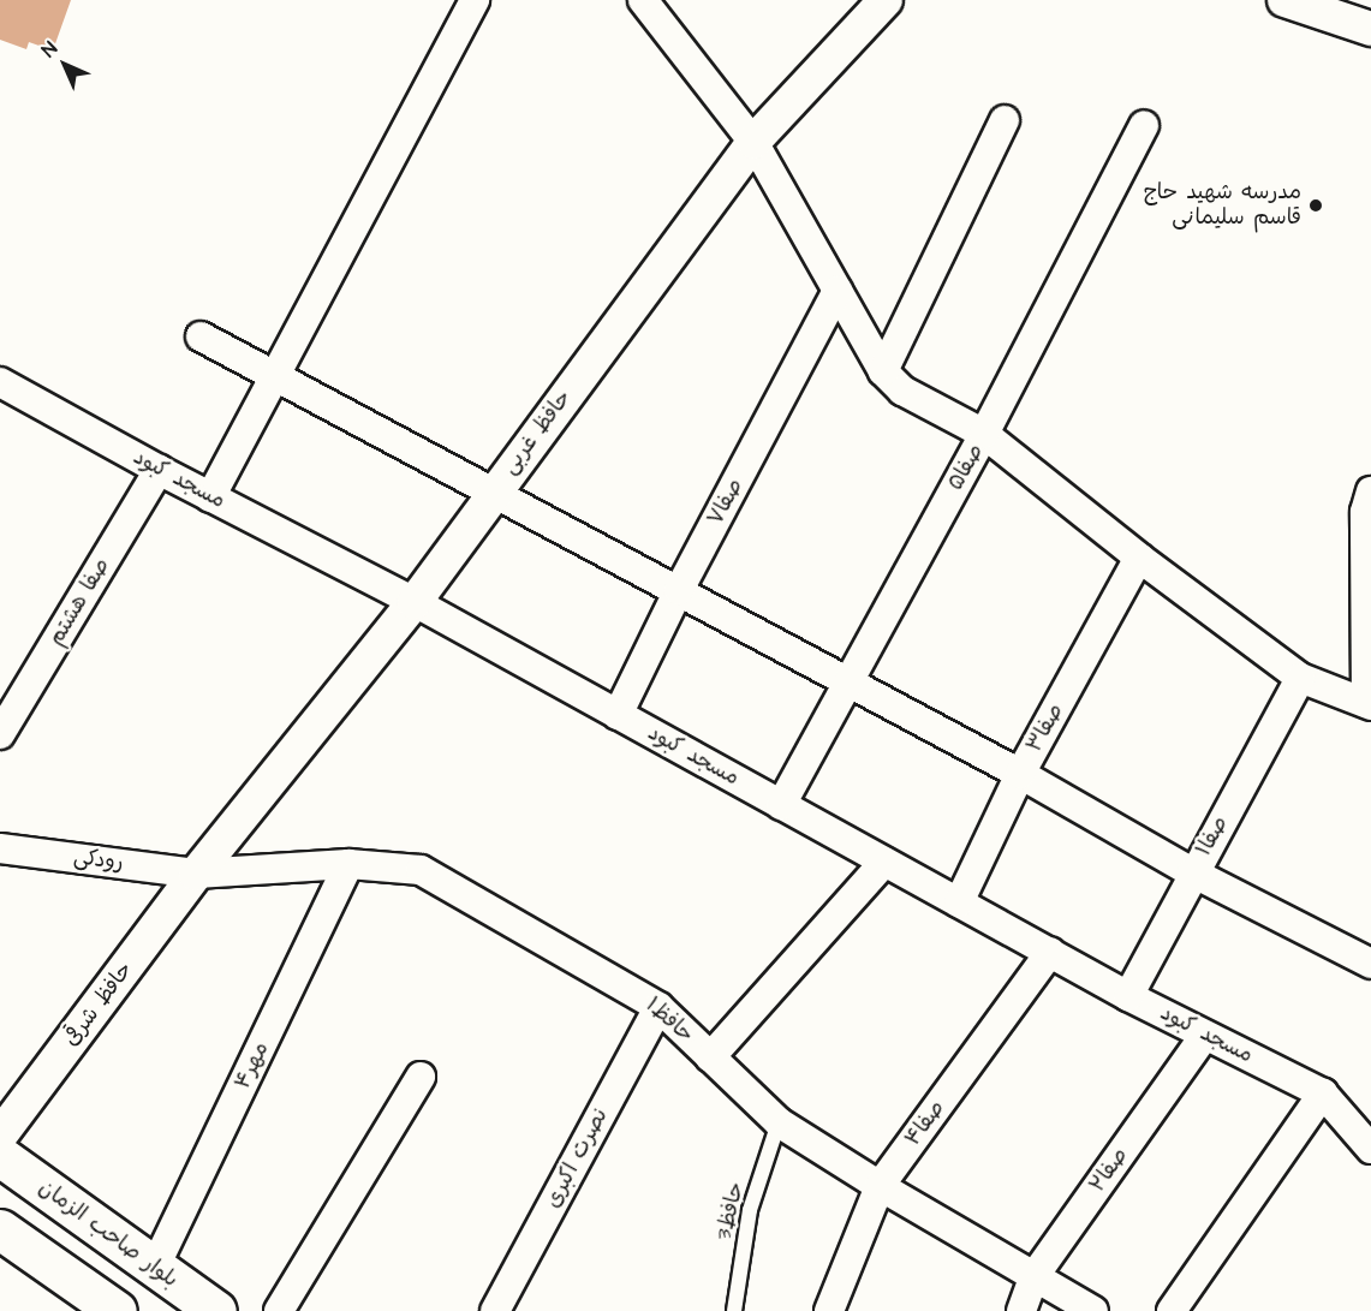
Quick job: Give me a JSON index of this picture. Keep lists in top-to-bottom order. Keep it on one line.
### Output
{"streets":{"main road":["بلوار صاحب الزمان"],"street":["حافظ غربی","صفا۵","مسجد کبود","صفا۷","صفا هشتم","صفا۳","صفا۱","رودکی","حافظ شرقی","حافظ۱","مهر۴","صفا۴","نصرت اکبری","صفا۲"],"lane":["حافظ3"]},"crossings":[["حافظ غربی","مسجد کبود"],["حافظ غربی","رودکی"],["حافظ غربی","حافظ شرقی"],["حافظ غربی","حافظ۱"],["صفا۵","مسجد کبود"],["مسجد کبود","صفا۷"],["مسجد کبود","صفا هشتم"],["مسجد کبود","صفا۳"],["مسجد کبود","صفا۱"],["مسجد کبود","صفا۴"],["مسجد کبود","صفا۲"],["رودکی","حافظ شرقی"],["رودکی","حافظ۱"],["حافظ شرقی","حافظ۱"],["حافظ۱","مهر۴"],["حافظ۱","صفا۴"],["حافظ۱","نصرت اکبری"],["حافظ۱","صفا۲"],["حافظ۱","حافظ3"],["مهر۴","بلوار صاحب الزمان"]],"places":["مدرسه شهید حاج قاسم سلیمانی"],"north":"top left"}
